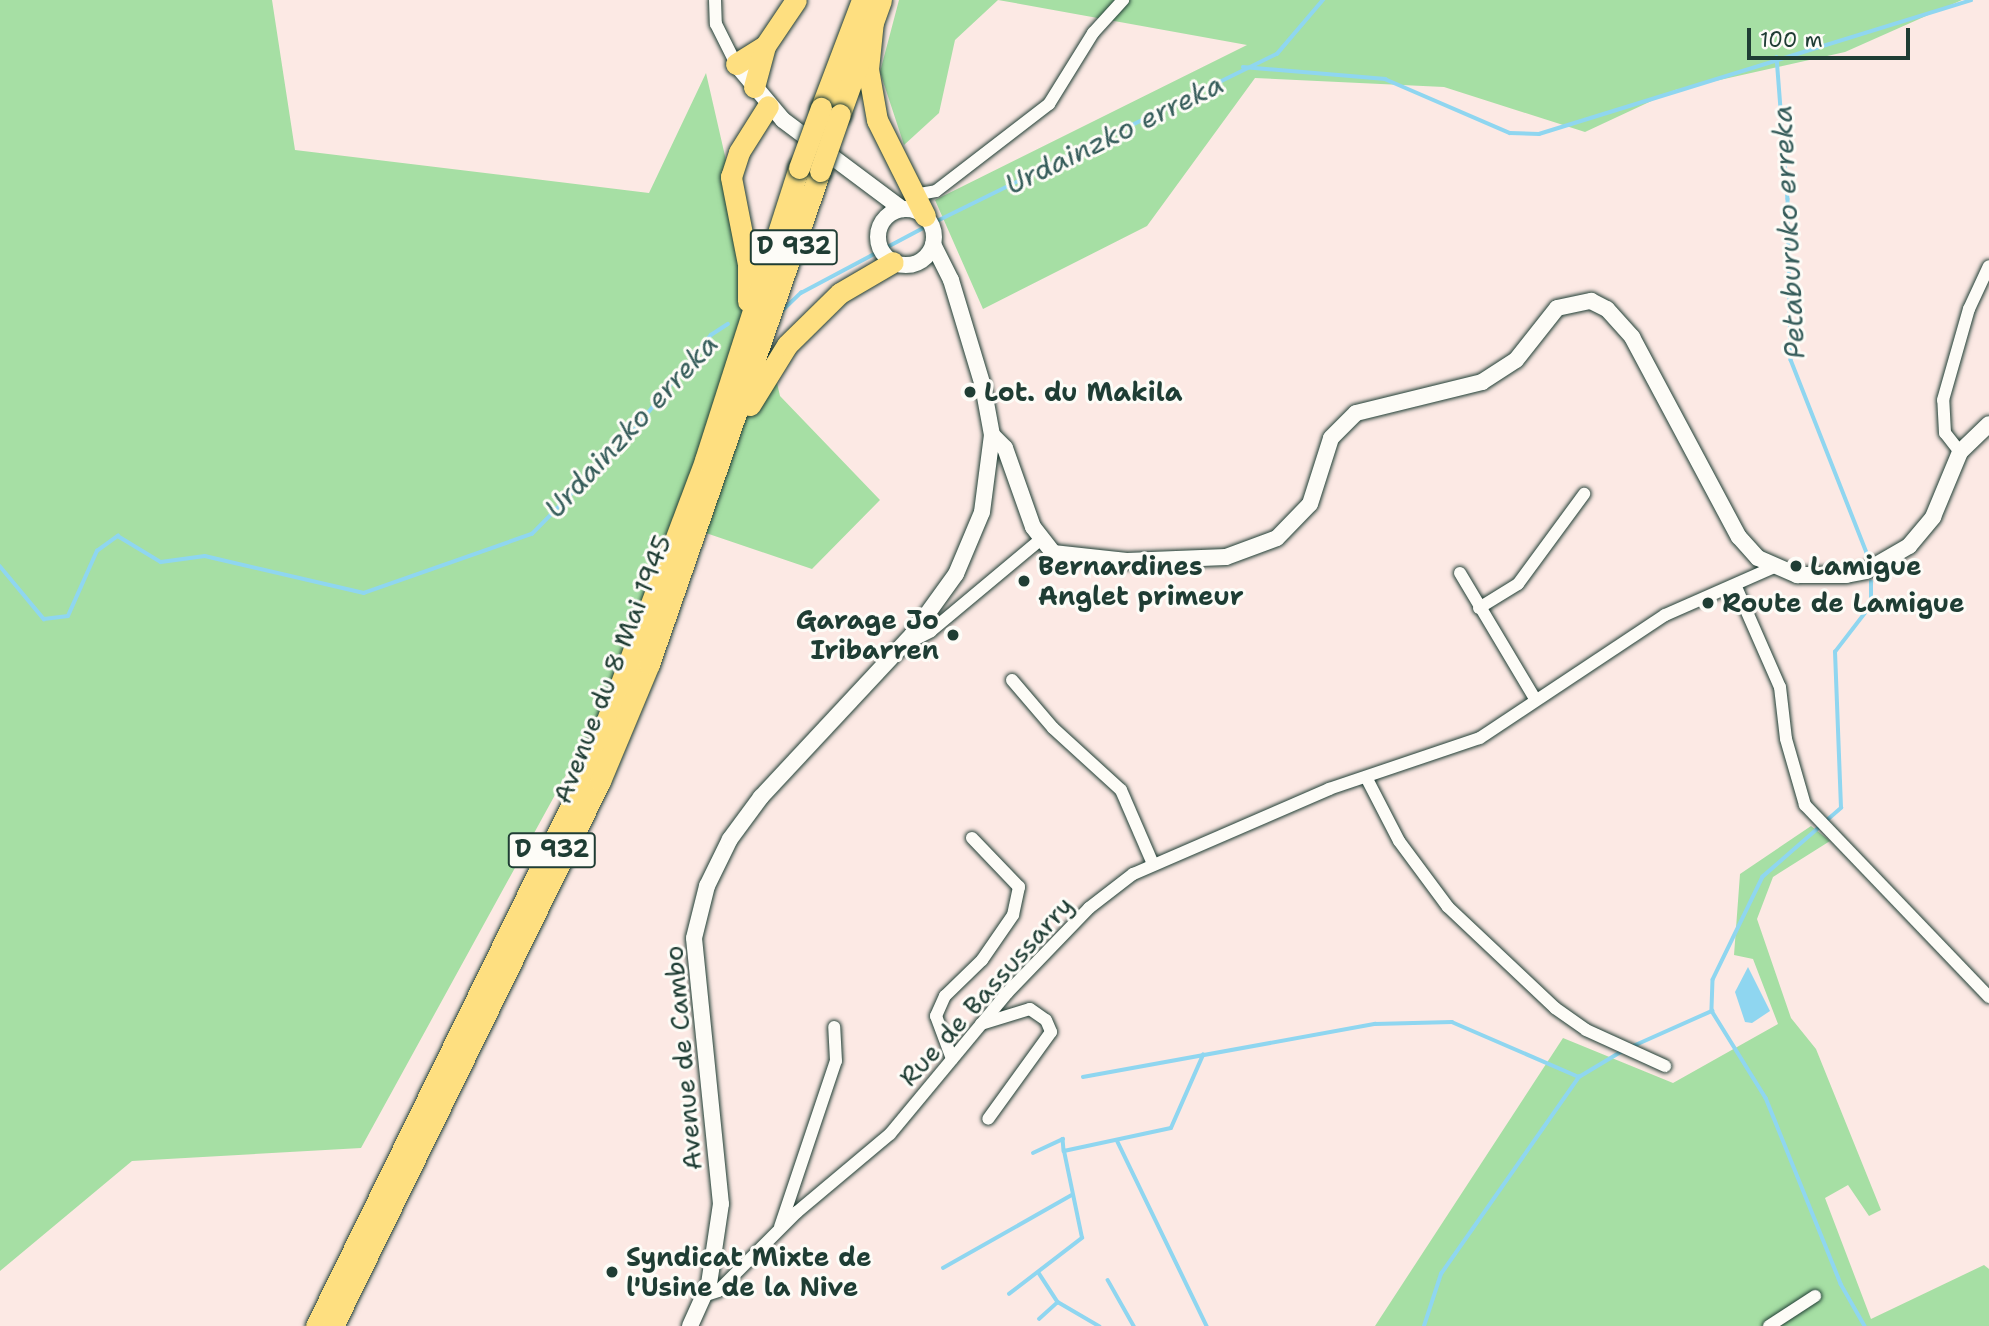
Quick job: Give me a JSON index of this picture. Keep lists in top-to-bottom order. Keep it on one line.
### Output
{"streets":{"highway":["D 932","Avenue du 8 Mai 1945"],"street":["Rue de Bassussarry","Avenue de Cambo"]},"crossings":[["D 932","Avenue du 8 Mai 1945"],["Rue de Bassussarry","Avenue de Cambo"]],"water":["Urdainzko erreka","Petaburuko erreka"],"places":["Lot. du Makila","Lamigue","Bernardines Anglet primeur","Route de Lamigue","Garage Jo Iribarren","Syndicat Mixte de l'Usine de la Nive"],"scale_bar":"100 m"}
